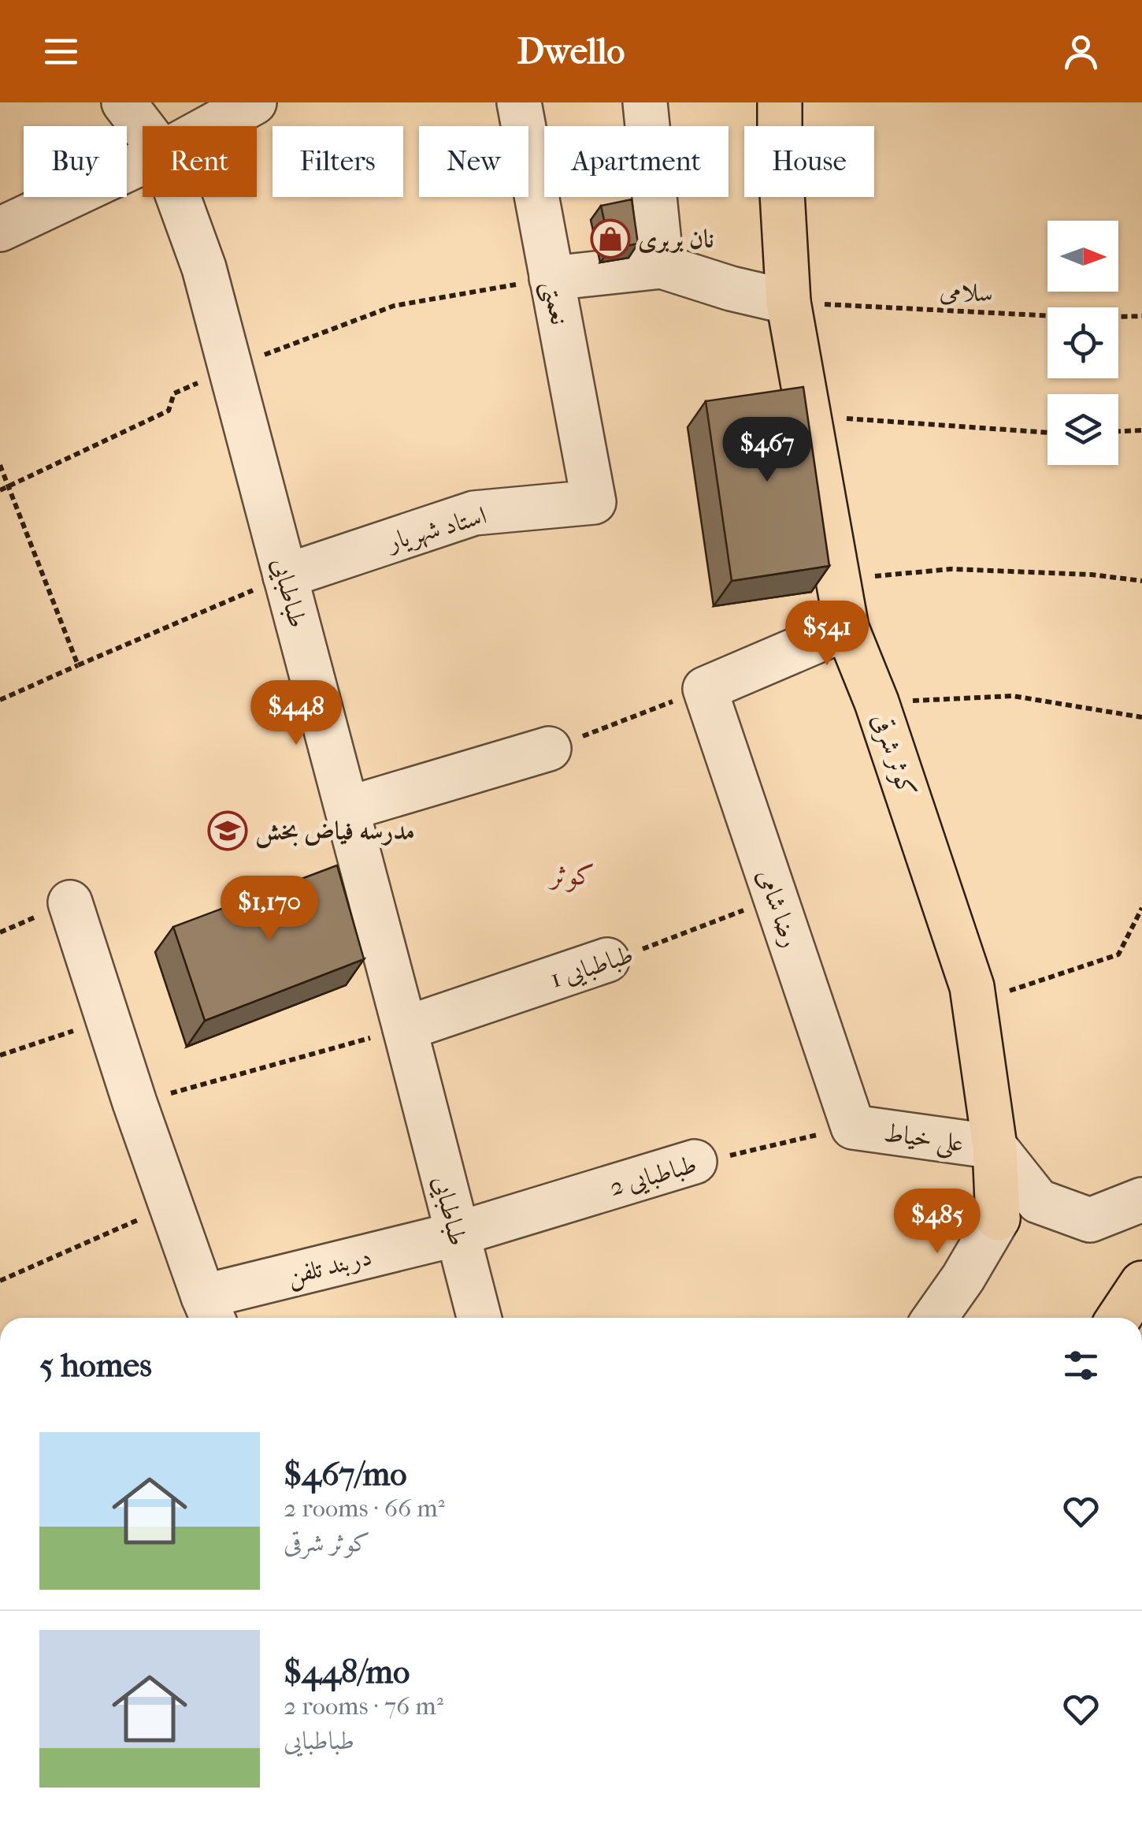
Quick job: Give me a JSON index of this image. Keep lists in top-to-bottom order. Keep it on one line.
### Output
{"streets":{"main road":["کوثر شرقی"],"street":["نعمتی","استاد شهریار","طباطبایی","رضا شامی","طباطبایی 1","علی خیاط","طباطبایی 2","دربند تلفن"],"path":["سلامی"]},"crossings":[["سلامی","کوثر شرقی"],["نعمتی","استاد شهریار"],["استاد شهریار","طباطبایی"],["طباطبایی","طباطبایی 1"],["طباطبایی","طباطبایی 2"],["طباطبایی","دربند تلفن"],["کوثر شرقی","علی خیاط"],["رضا شامی","طباطبایی 1"],["رضا شامی","علی خیاط"],["رضا شامی","طباطبایی 2"],["علی خیاط","طباطبایی 2"],["طباطبایی 2","دربند تلفن"]],"districts":["کوثر"],"places":{"shop":["نان بربری"],"school or university":["مدرسه فیاض بخش"]},"north":"right","page":{"header":"Dwello","chip":["Buy","Rent","Filters","New","Apartment","House"],"price":["$467","$541","$448","$1,170","$485"],"heading":"5 homes","list":[{"name":"$467/mo","note":"2 rooms · 66 m² · کوثر شرقی"},{"name":"$448/mo","note":"2 rooms · 76 m² · طباطبایی"}]}}
